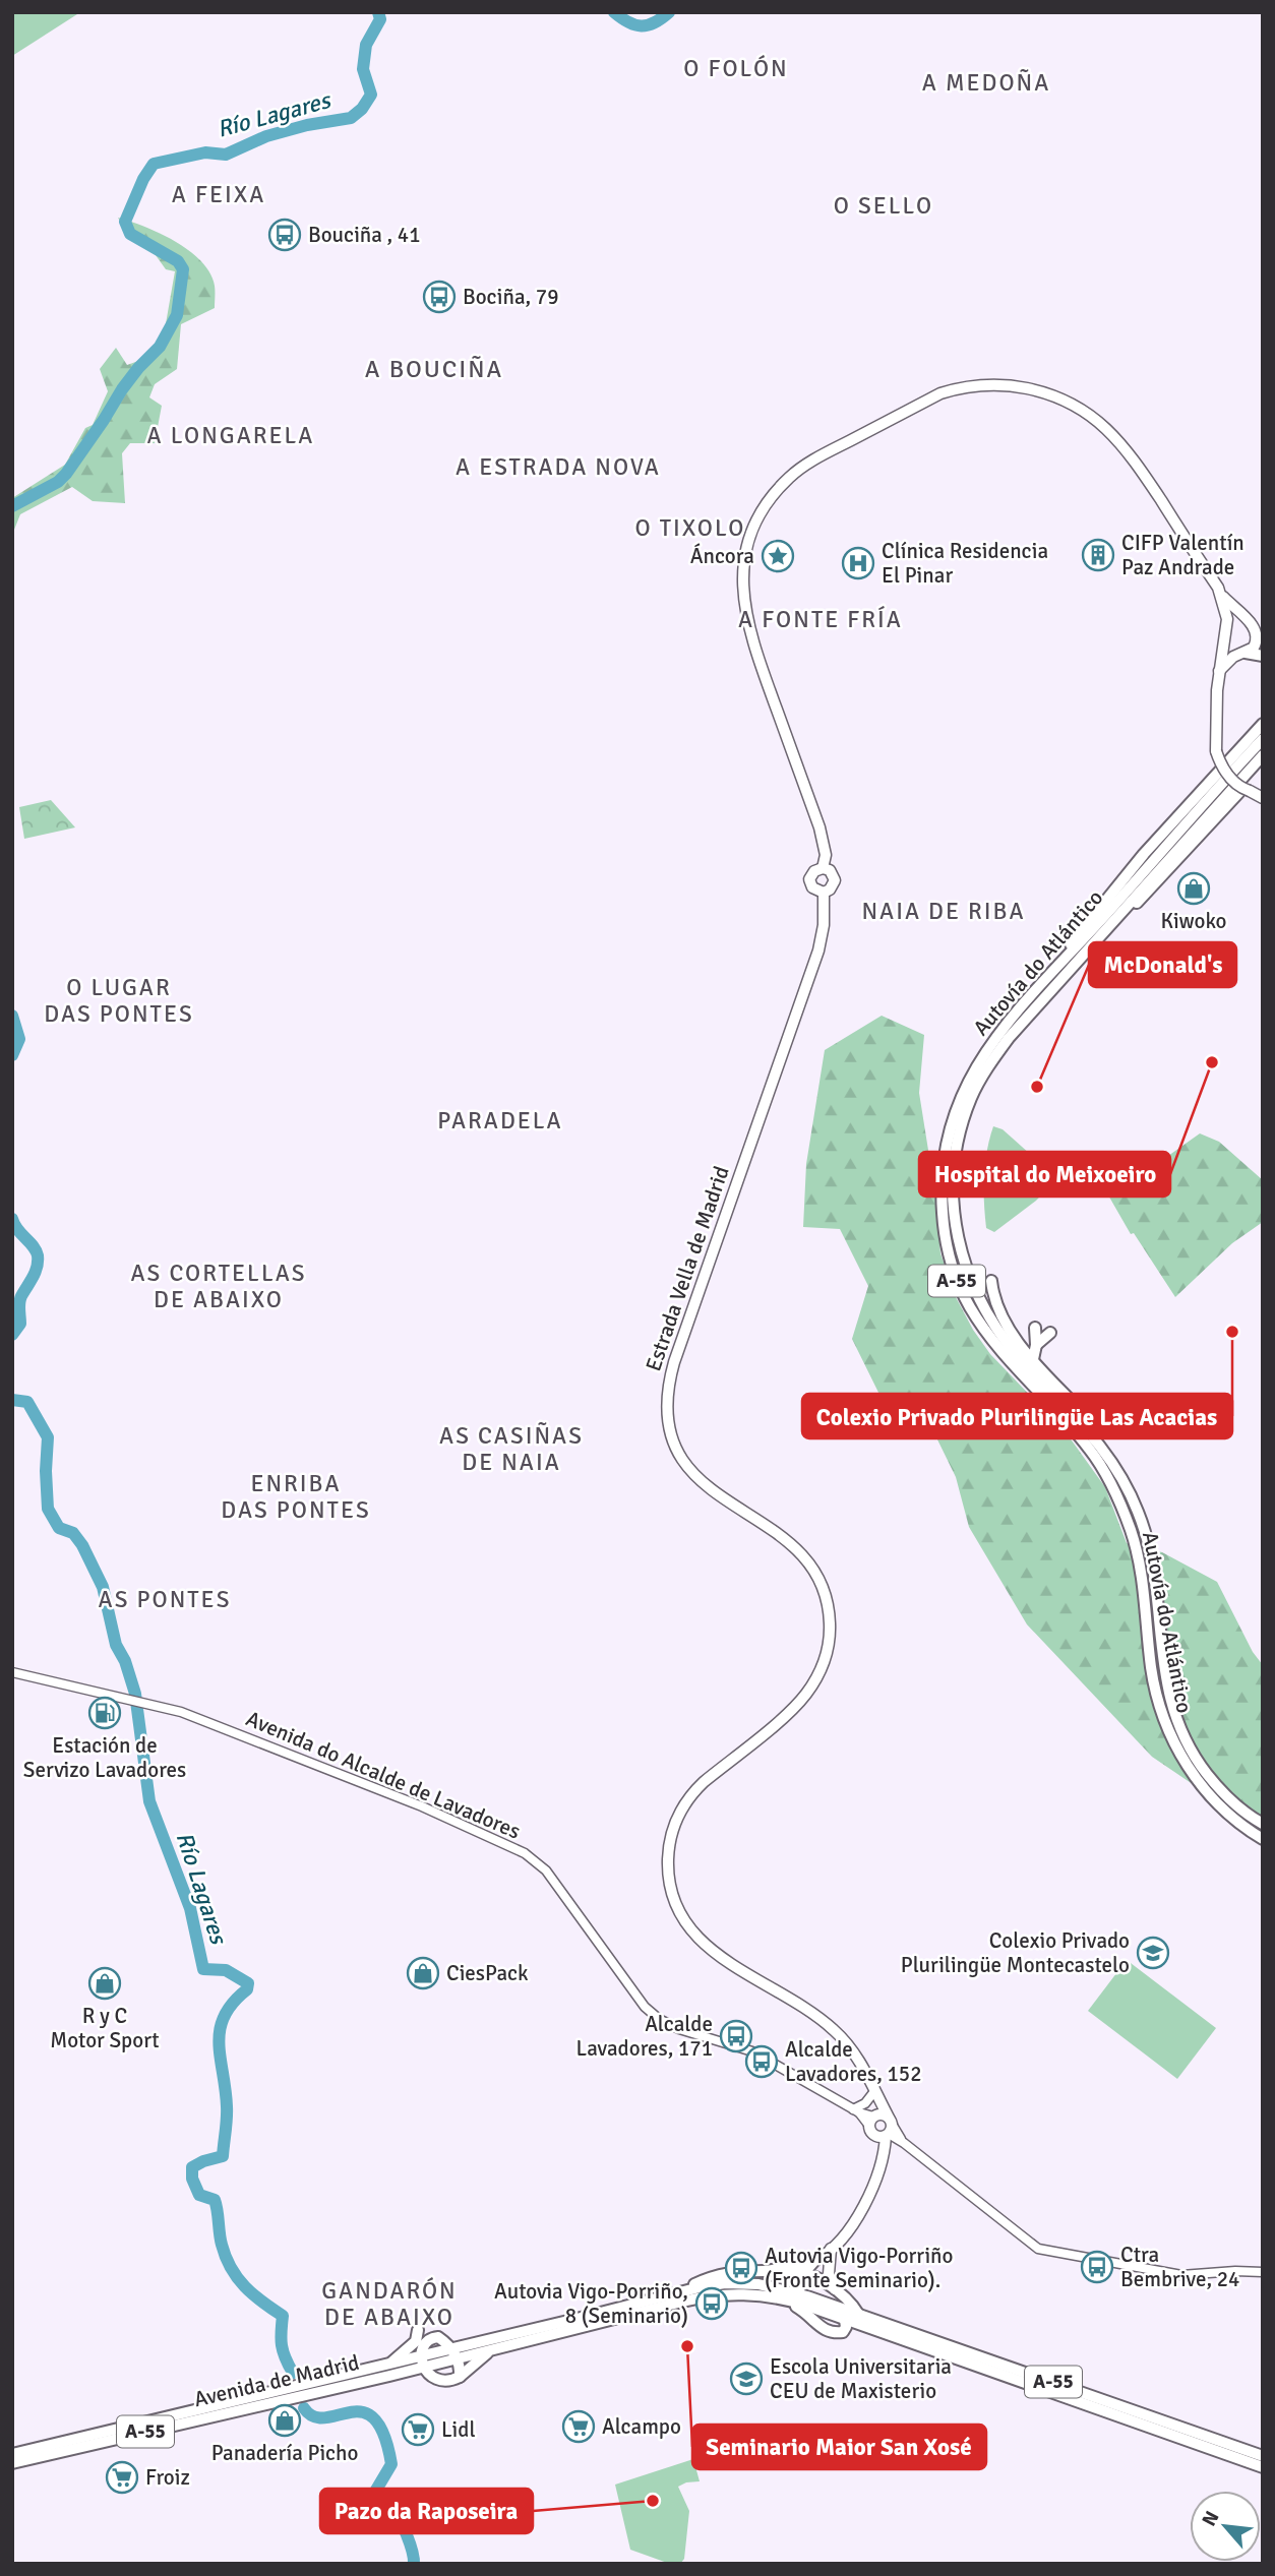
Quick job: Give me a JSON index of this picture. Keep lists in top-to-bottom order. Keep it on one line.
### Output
{"streets":{"highway":["Autovía do Atlántico","A-55","Avenida de Madrid"],"main road":["Estrada Vella de Madrid"],"street":["Avenida do Alcalde de Lavadores"]},"crossings":[["Autovía do Atlántico","A-55"],["Estrada Vella de Madrid","Avenida do Alcalde de Lavadores"],["A-55","Avenida de Madrid"]],"districts":["O FOLÓN","A MEDOÑA","A FEIXA","O SELLO","A BOUCIÑA","A LONGARELA","A ESTRADA NOVA","O TIXOLO","A FONTE FRÍA","NAIA DE RIBA","O LUGAR DAS PONTES","PARADELA","AS CORTELLAS DE ABAIXO","AS CASIÑAS DE NAIA","ENRIBA DAS PONTES","AS PONTES","GANDARÓN DE ABAIXO"],"water":["Río Lagares"],"places":{"bus stop":["Bouciña , 41","Bociña, 79","Alcalde Lavadores, 171","Alcalde Lavadores, 152","Ctra Bembrive, 24","Autovia Vigo-Porriño (Fronte Seminario).","Autovia Vigo-Porriño, 8 (Seminario)"],"building":["CIFP Valentín Paz Andrade"],"place":["Áncora"],"hospital":["Clínica Residencia El Pinar"],"shop":["Kiwoko","CiesPack","R y C Motor Sport","Panadería Picho"],"other":["Hospital do Meixoeiro","McDonald's","Colexio Privado Plurilingüe Las Acacias","Seminario Maior San Xosé","Pazo da Raposeira"],"fuel station":["Estación de Servizo Lavadores"],"school or university":["Colexio Privado Plurilingüe Montecastelo","Escola Universitaria CEU de Maxisterio"],"supermarket":["Alcampo","Lidl","Froiz"]},"north":"top left"}
